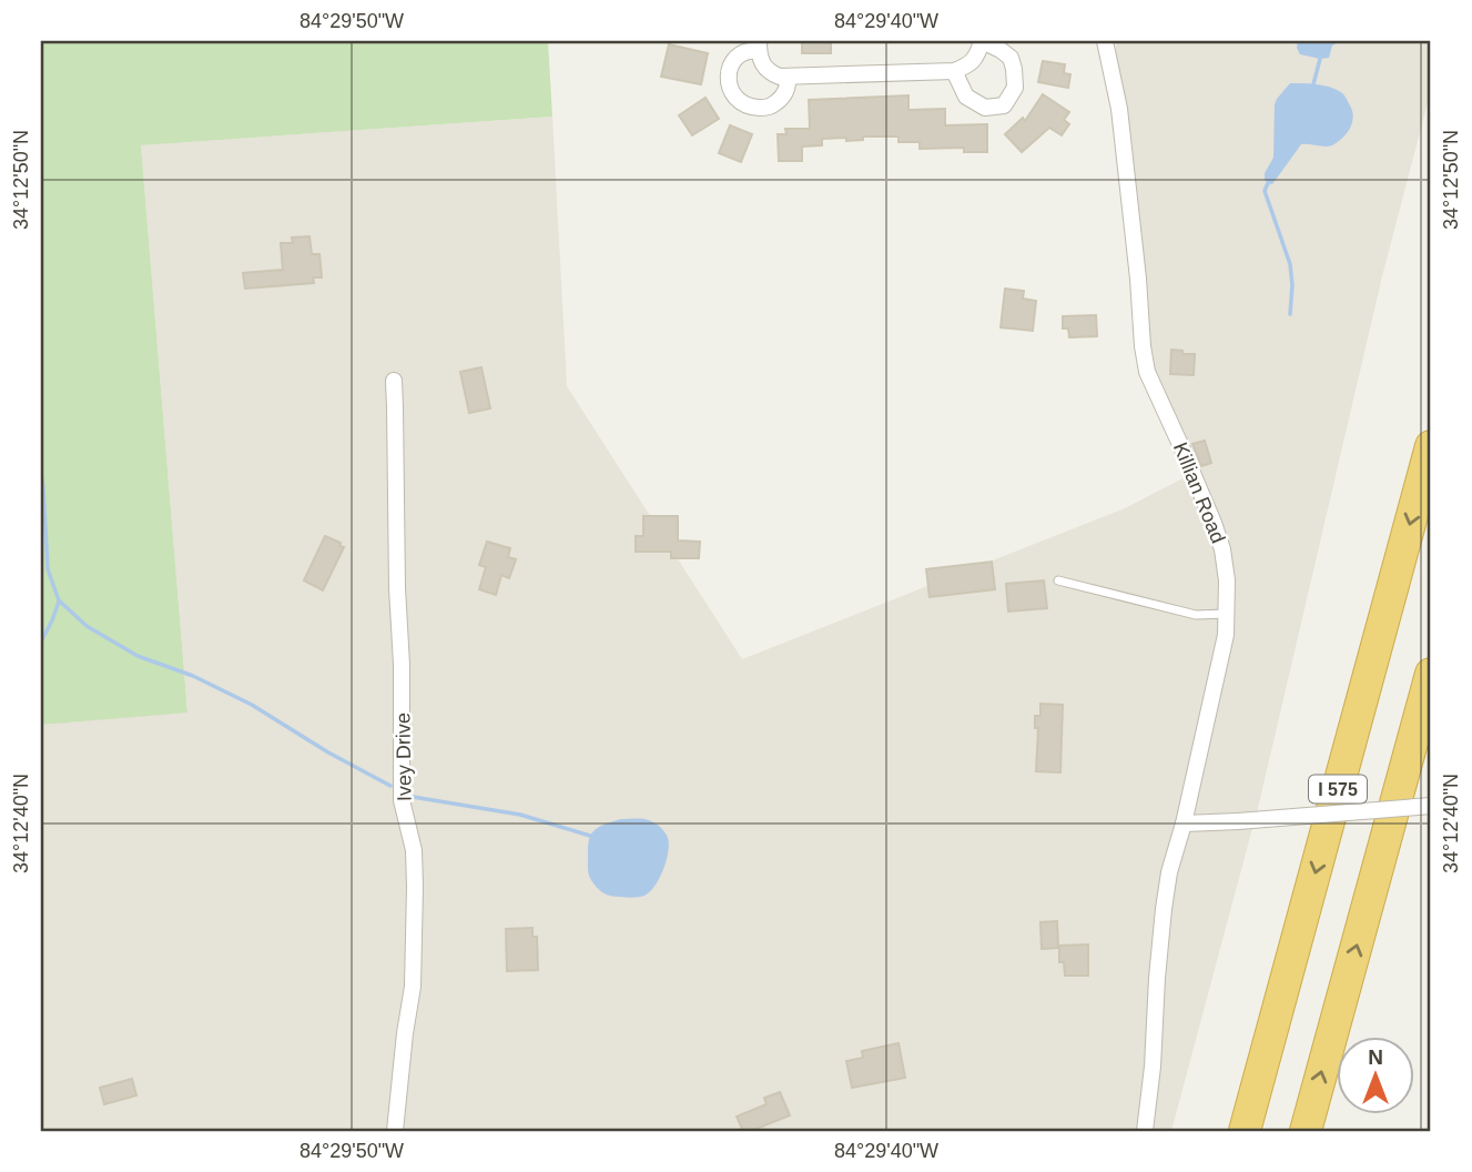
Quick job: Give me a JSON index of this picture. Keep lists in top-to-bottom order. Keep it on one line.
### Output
{"streets":{"highway":["I 575"],"street":["Killian Road","Ivey Drive"]},"north":"top","coordinates":["84°29'50\"W","84°29'40\"W","34°12'50\"N","34°12'40\"N"]}
